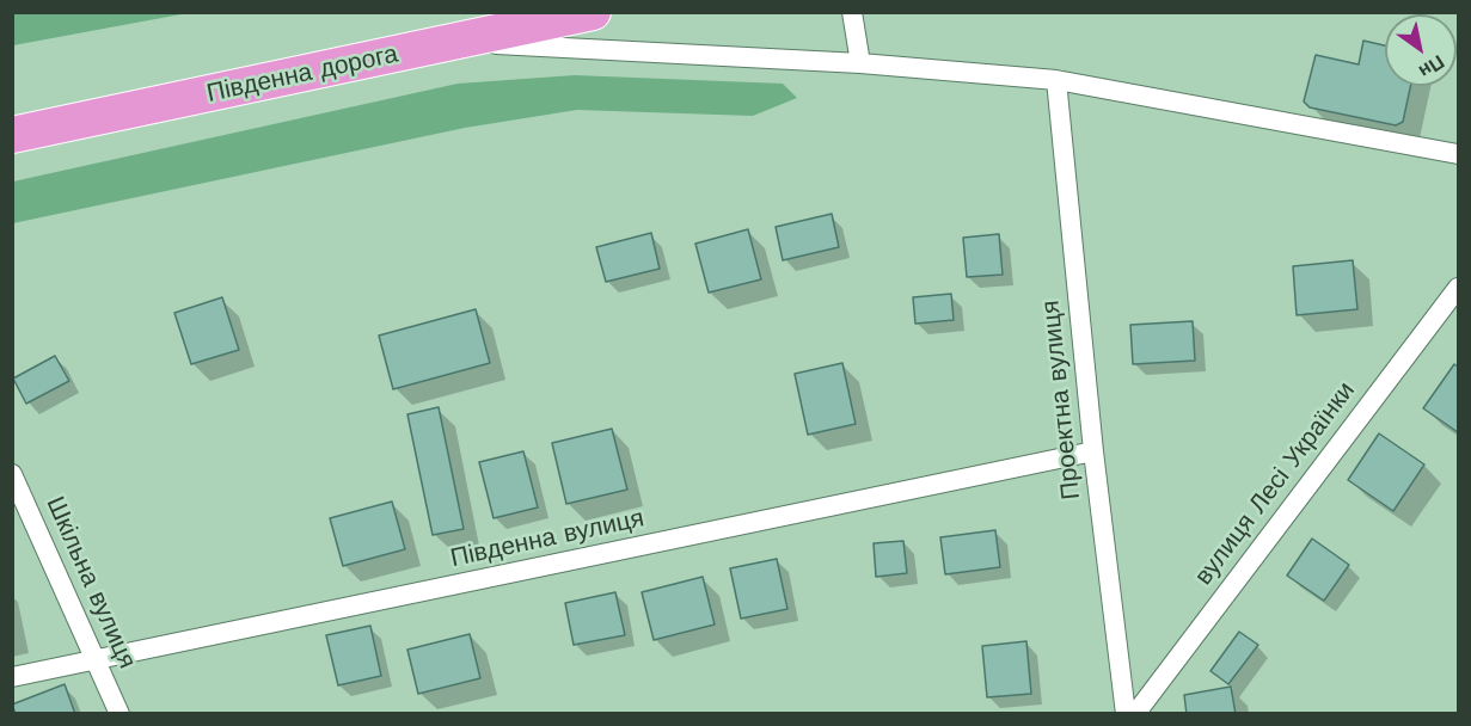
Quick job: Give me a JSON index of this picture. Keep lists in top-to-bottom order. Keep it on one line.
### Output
{"streets":{"highway":["Південна дорога"],"street":["Проектна вулиця","вулиця Лесі Українки","Південна вулиця","Шкільна вулиця"]},"crossings":[["Проектна вулиця","Південна вулиця"],["Південна вулиця","Шкільна вулиця"]],"north":"bottom right"}
